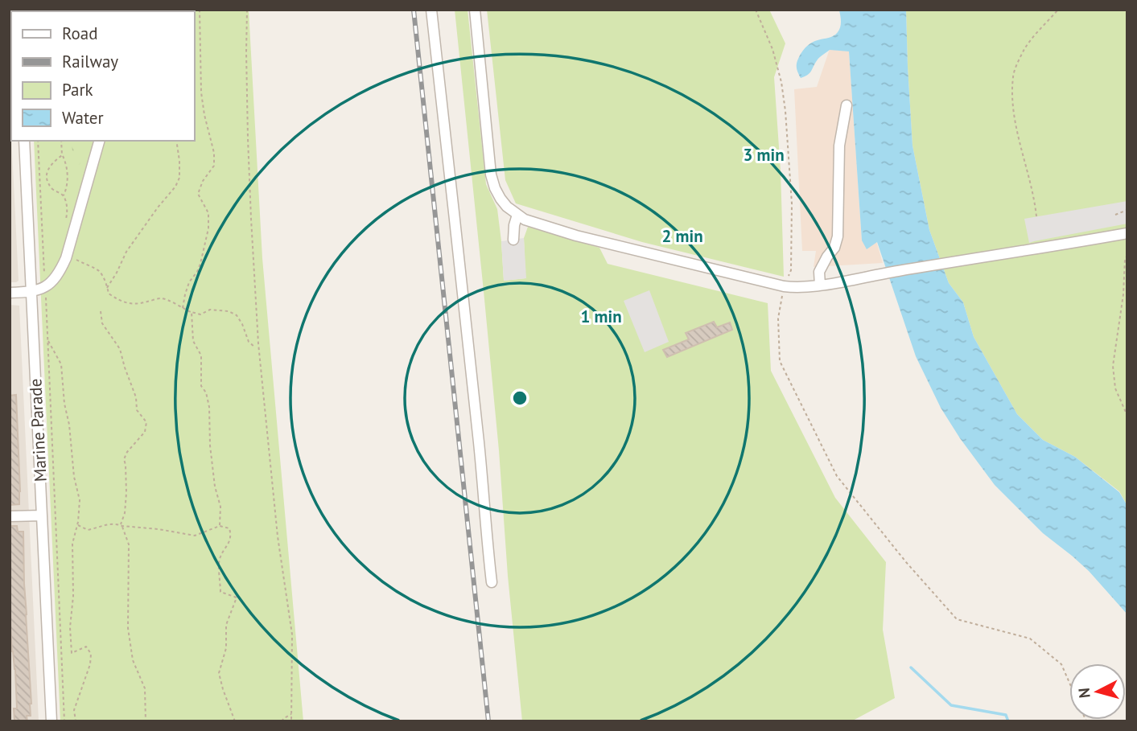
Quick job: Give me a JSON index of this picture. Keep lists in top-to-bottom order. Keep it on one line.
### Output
{"streets":{"street":["Marine Parade"]},"legend":["Road","Railway","Park","Water"],"north":"left","rings":["3 min","2 min","1 min"]}
